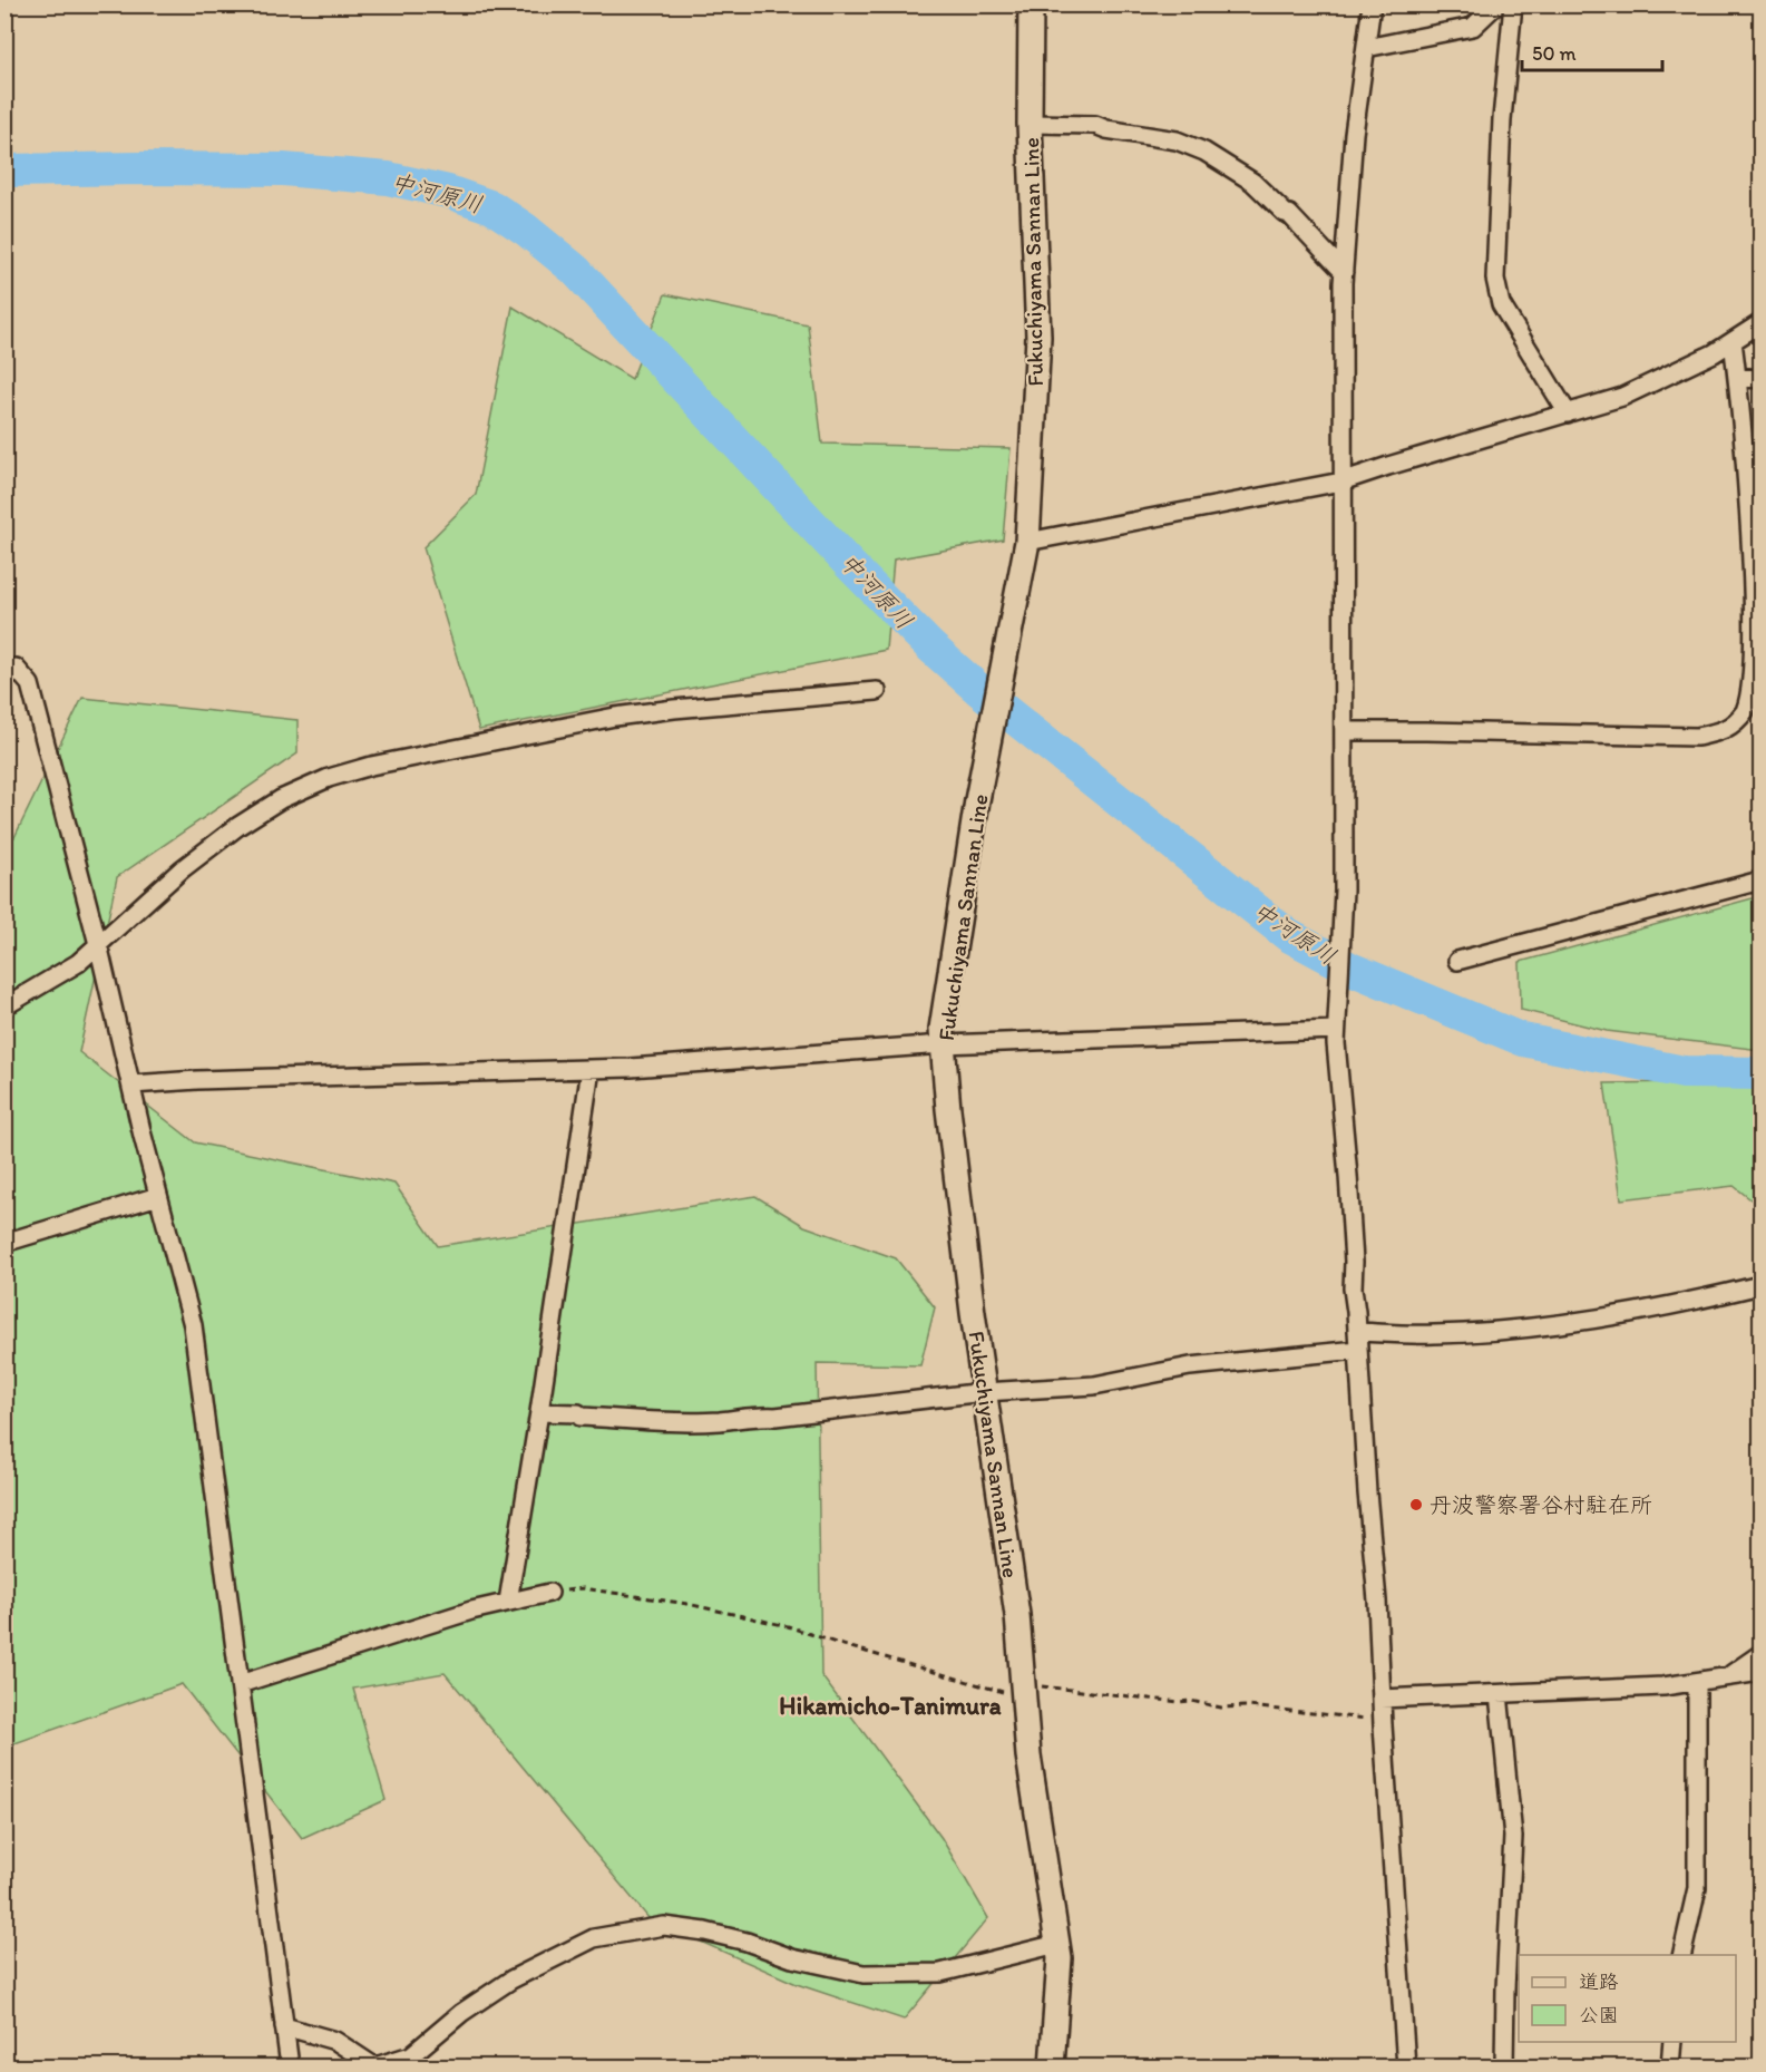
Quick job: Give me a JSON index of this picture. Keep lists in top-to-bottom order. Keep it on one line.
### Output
{"streets":{"main road":["Fukuchiyama Sannan Line"]},"districts":["Hikamicho-Tanimura"],"water":["中河原川"],"places":["丹波警察署谷村駐在所"],"legend":["道路","公園"],"scale_bar":"50 m"}
